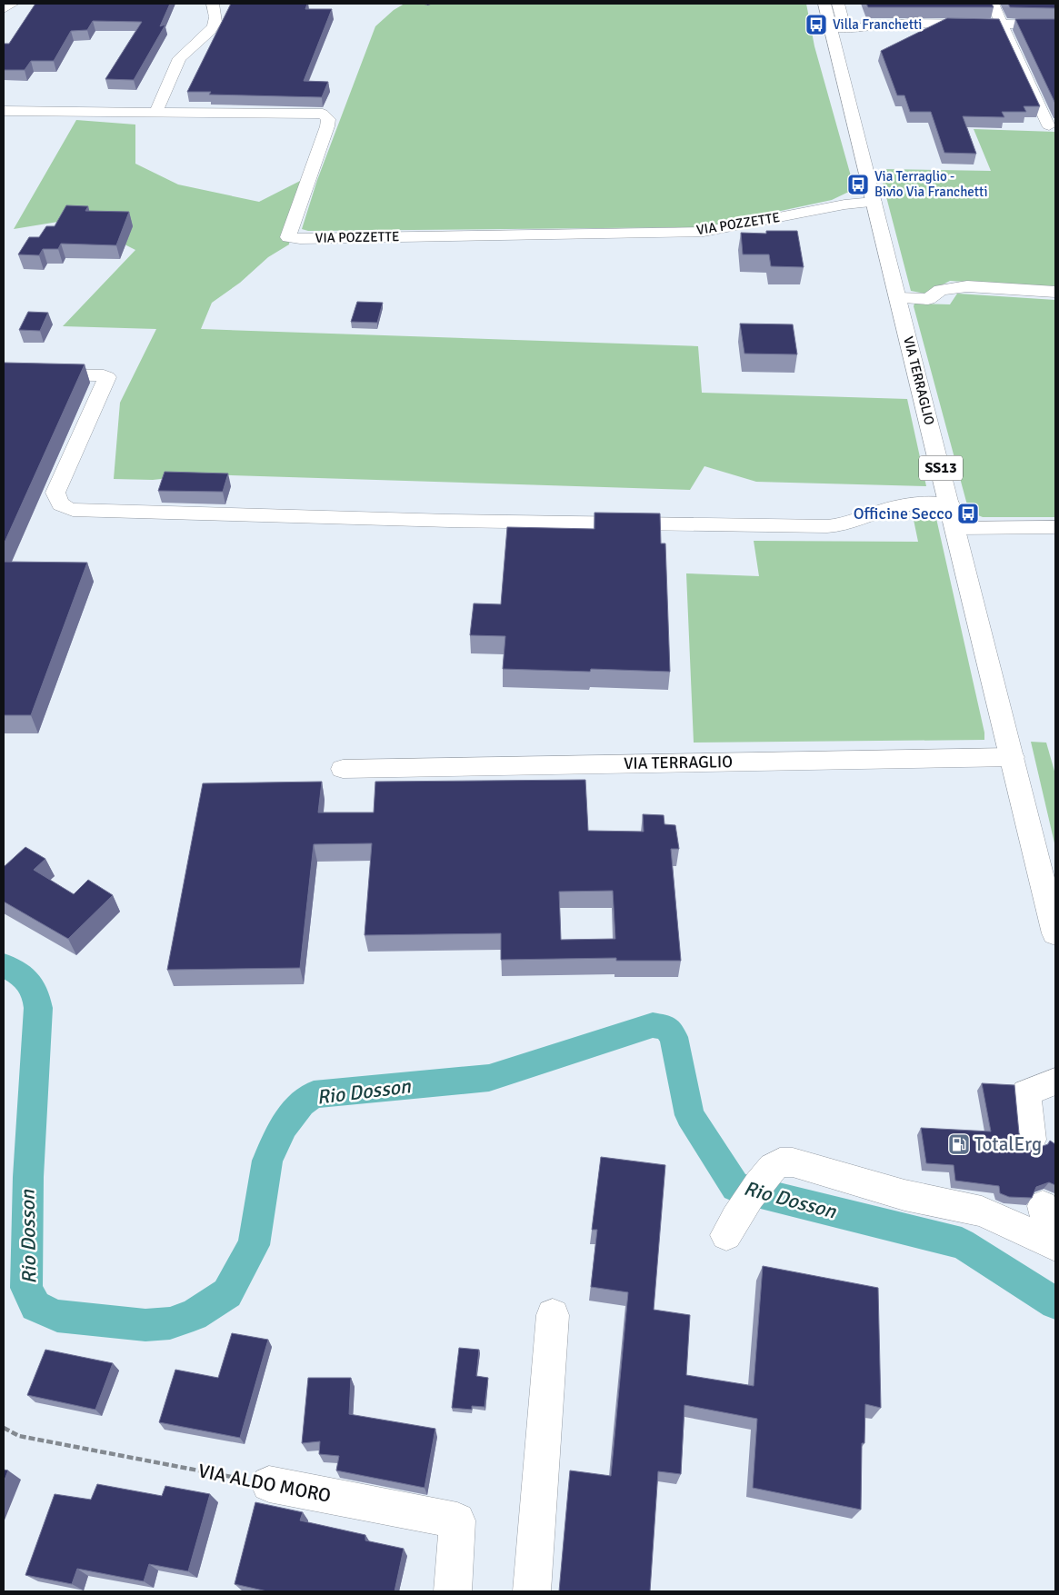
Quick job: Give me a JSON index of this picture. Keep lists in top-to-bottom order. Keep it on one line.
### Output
{"streets":{"street":["VIA POZZETTE","VIA TERRAGLIO","SS13","VIA ALDO MORO"]},"crossings":[["VIA POZZETTE","VIA TERRAGLIO"]],"water":["Rio Dosson"],"places":{"bus stop":["Villa Franchetti","Via Terraglio - Bivio Via Franchetti","Officine Secco"],"fuel station":["TotalErg"]}}
